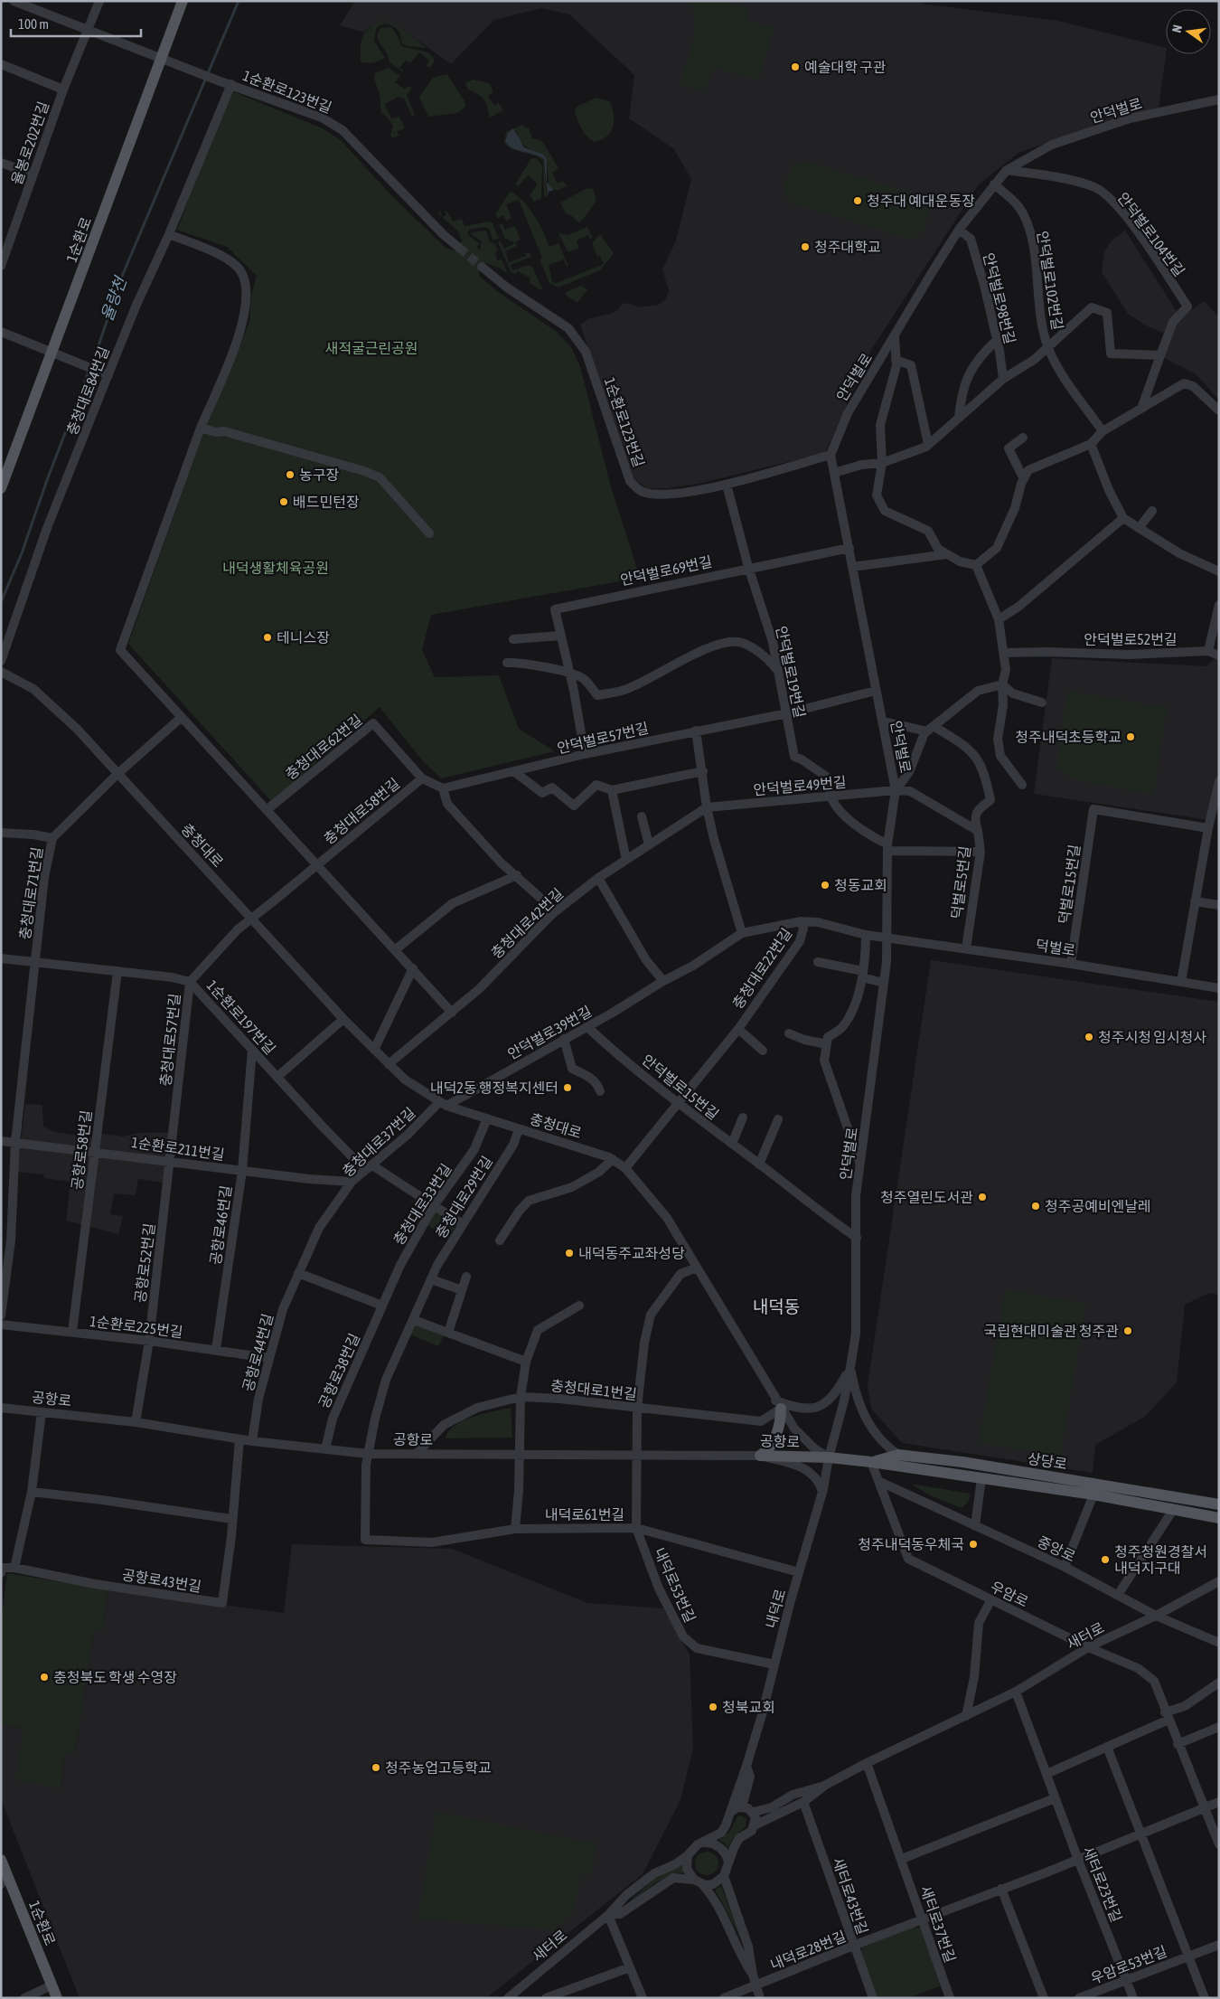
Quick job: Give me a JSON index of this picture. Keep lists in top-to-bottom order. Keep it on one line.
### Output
{"streets":{"main road":["1순환로","공항로","상당로"],"street":["1순환로123번길","안덕벌로","율봉로202번길","안덕벌로104번길","안덕벌로102번길","안덕벌로98번길","충청대로84번길","안덕벌로69번길","안덕벌로52번길","안덕벌로19번길","안덕벌로57번길","충청대로62번길","안덕벌로49번길","충청대로58번길","충청대로","덕벌로5번길","덕벌로15번길","충청대로71번길","충청대로42번길","덕벌로","충청대로22번길","1순환로197번길","안덕벌로39번길","충청대로57번길","안덕벌로15번길","충청대로37번길","1순환로211번길","공항로58번길","충청대로29번길","충청대로33번길","공항로46번길","공항로52번길","1순환로225번길","공항로44번길","공항로38번길","충청대로1번길","내덕로61번길","중앙로","공항로43번길","내덕로53번길","우암로","내덕로","새터로","새터로23번길","새터로43번길","새터로37번길","내덕로28번길","우암로53번길"]},"crossings":[["1순환로123번길","안덕벌로"],["1순환로123번길","율봉로202번길"],["1순환로123번길","1순환로"],["1순환로123번길","충청대로84번길"],["1순환로123번길","안덕벌로19번길"],["안덕벌로","안덕벌로104번길"],["안덕벌로","안덕벌로102번길"],["안덕벌로","안덕벌로98번길"],["안덕벌로","안덕벌로69번길"],["안덕벌로","안덕벌로19번길"],["안덕벌로","안덕벌로57번길"],["안덕벌로","안덕벌로49번길"],["안덕벌로","충청대로"],["안덕벌로","덕벌로5번길"],["안덕벌로","덕벌로"],["안덕벌로","안덕벌로39번길"],["안덕벌로","안덕벌로15번길"],["안덕벌로","공항로"],["안덕벌로","상당로"],["안덕벌로","내덕로"],["안덕벌로69번길","안덕벌로19번길"],["안덕벌로69번길","안덕벌로57번길"],["안덕벌로19번길","안덕벌로57번길"],["안덕벌로19번길","안덕벌로49번길"],["안덕벌로57번길","충청대로62번길"],["충청대로62번길","충청대로58번길"],["안덕벌로49번길","덕벌로5번길"],["안덕벌로49번길","충청대로42번길"],["충청대로58번길","충청대로"],["충청대로58번길","충청대로57번길"],["충청대로","충청대로71번길"],["충청대로","충청대로42번길"],["충청대로","충청대로22번길"],["충청대로","안덕벌로39번길"],["충청대로","충청대로57번길"],["충청대로","충청대로37번길"],["충청대로","충청대로29번길"],["충청대로","충청대로33번길"],["충청대로","충청대로1번길"],["충청대로","공항로"],["충청대로","상당로"],["충청대로","내덕로"],["덕벌로5번길","덕벌로"],["덕벌로15번길","덕벌로"],["충청대로71번길","1순환로197번길"],["충청대로71번길","1순환로211번길"],["덕벌로","안덕벌로39번길"],["충청대로22번길","안덕벌로39번길"],["충청대로22번길","안덕벌로15번길"],["1순환로197번길","충청대로57번길"],["1순환로197번길","충청대로37번길"],["1순환로197번길","공항로58번길"],["1순환로197번길","충청대로29번길"],["1순환로197번길","충청대로33번길"],["1순환로197번길","공항로46번길"],["안덕벌로39번길","안덕벌로15번길"],["안덕벌로39번길","충청대로37번길"],["충청대로57번길","1순환로211번길"],["충청대로57번길","공항로52번길"],["충청대로37번길","1순환로211번길"],["충청대로37번길","공항로44번길"],["1순환로211번길","공항로58번길"],["1순환로211번길","공항로46번길"],["1순환로211번길","공항로52번길"],["공항로58번길","1순환로225번길"],["충청대로29번길","공항로"],["충청대로29번길","내덕로61번길"],["충청대로33번길","공항로38번길"],["공항로46번길","1순환로225번길"],["공항로52번길","1순환로225번길"],["공항로52번길","공항로"],["1순환로225번길","공항로44번길"],["공항로44번길","공항로"],["공항로38번길","공항로"],["충청대로1번길","공항로"],["공항로","상당로"],["공항로","공항로43번길"],["공항로","내덕로"],["상당로","우암로"],["상당로","내덕로"],["내덕로61번길","내덕로53번길"],["내덕로61번길","내덕로"],["중앙로","우암로"],["중앙로","새터로"],["내덕로53번길","내덕로"],["우암로","새터로"],["우암로","내덕로28번길"],["새터로","새터로23번길"],["새터로","새터로37번길"],["새터로23번길","내덕로28번길"],["새터로23번길","우암로53번길"],["새터로43번길","내덕로28번길"],["새터로37번길","내덕로28번길"],["내덕로28번길","우암로53번길"]],"districts":["내덕동"],"water":["율량천"],"parks":["새적굴근린공원","내덕생활체육공원"],"places":["예술대학 구관","청주대 예대운동장","청주대학교","농구장","배드민턴장","테니스장","청주내덕초등학교","청동교회","청주시청 임시청사","내덕2동 행정복지센터","청주열린도서관","청주공예비엔날레","내덕동주교좌성당","국립현대미술관 청주관","청주내덕동우체국","청주청원경찰서 내덕지구대","충청북도 학생 수영장","청북교회","청주농업고등학교"],"scale_bar":"100 m","north":"left"}
